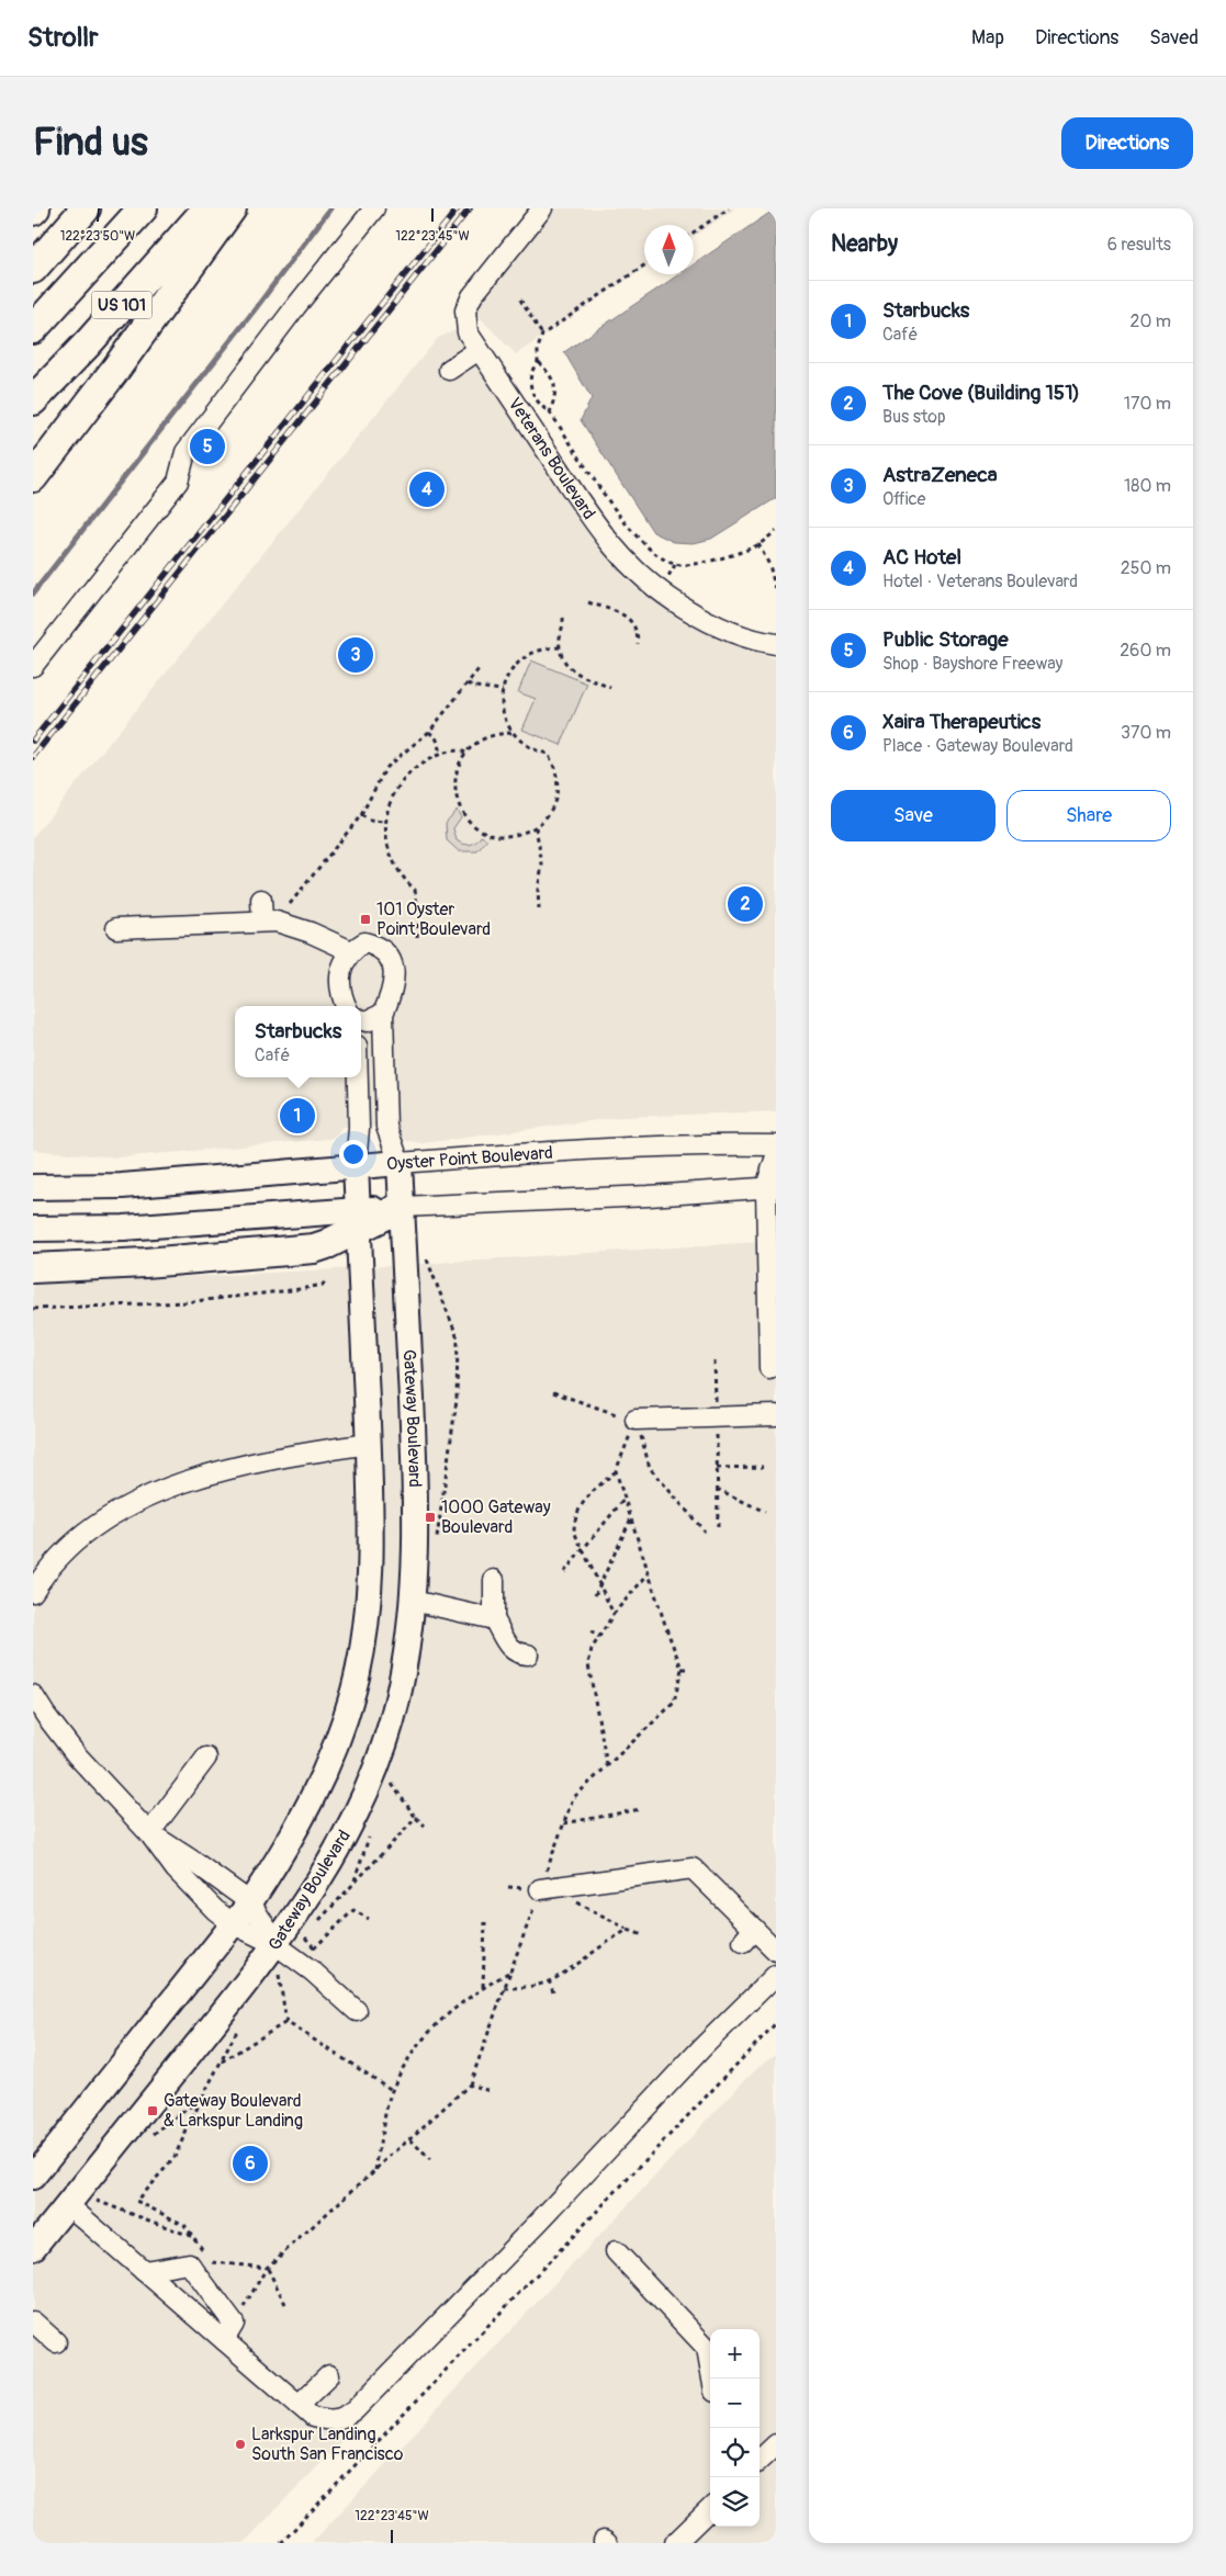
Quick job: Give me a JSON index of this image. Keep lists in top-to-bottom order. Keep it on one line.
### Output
{"streets":{"highway":["US 101"],"main road":["Oyster Point Boulevard","Gateway Boulevard"],"street":["Veterans Boulevard"]},"crossings":[["Oyster Point Boulevard","Gateway Boulevard"]],"places":{"transit":["101 Oyster Point Boulevard","1000 Gateway Boulevard","Gateway Boulevard & Larkspur Landing"],"other":["Larkspur Landing South San Francisco"]},"north":"top","page":{"header":"Strollr","nav":["Map","Directions","Saved"],"buttons":["Directions",["Save","Share"]],"title":"Find us","heading":["Nearby","6 results"],"list":[{"mark":"1","name":"Starbucks","note":"Café","value":"20 m"},{"mark":"2","name":"The Cove (Building 151)","note":"Bus stop","value":"170 m"},{"mark":"3","name":"AstraZeneca","note":"Office","value":"180 m"},{"mark":"4","name":"AC Hotel","note":"Hotel · Veterans Boulevard","value":"250 m"},{"mark":"5","name":"Public Storage","note":"Shop · Bayshore Freeway","value":"260 m"},{"mark":"6","name":"Xaira Therapeutics","note":"Place · Gateway Boulevard","value":"370 m"}],"pins":["5","4","3","2","1","6"],"popup":["Starbucks","Café"],"map_buttons":["+","−"]},"coordinates":["122°23'50\"W","122°23'45\"W"]}
